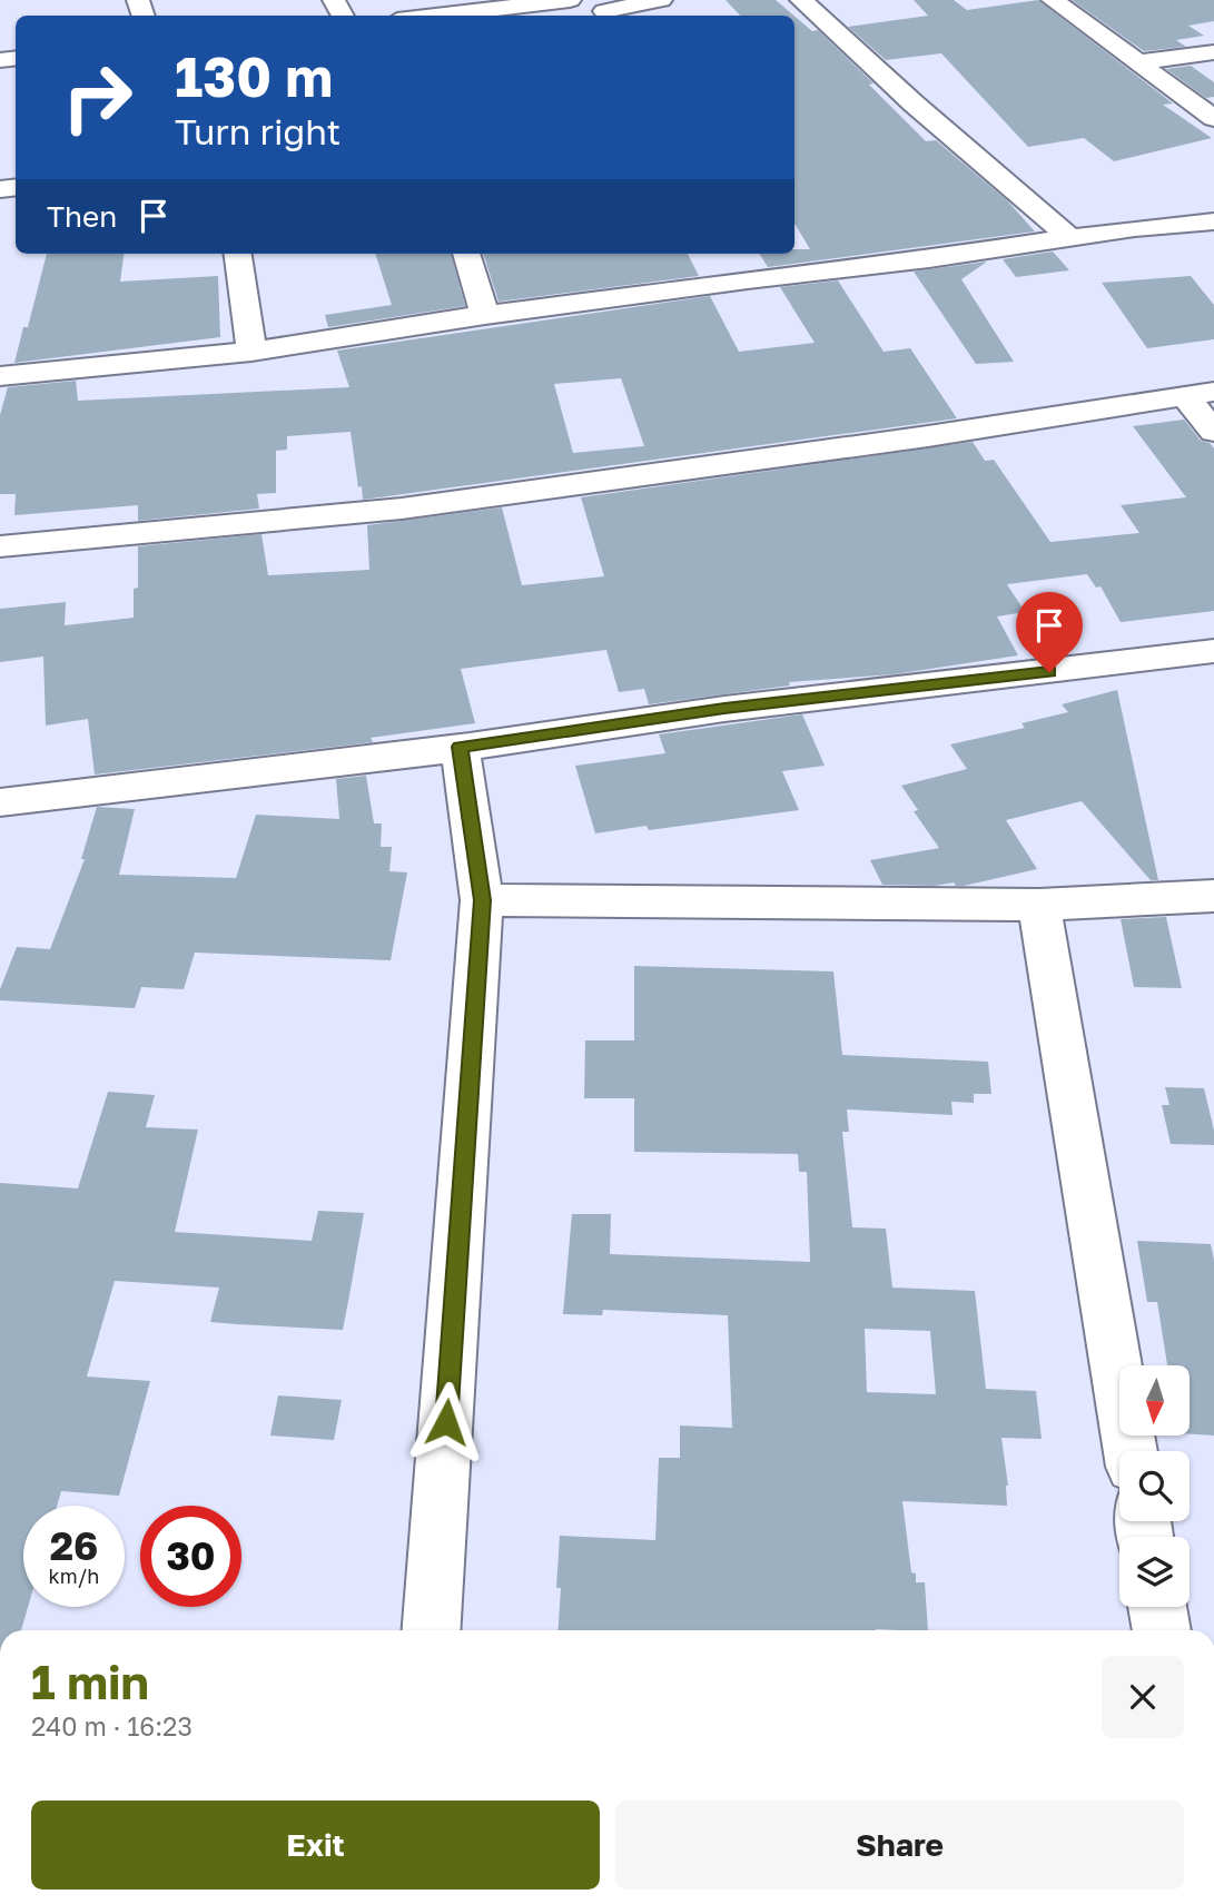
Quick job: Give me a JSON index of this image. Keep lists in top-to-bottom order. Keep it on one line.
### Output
{"north":"bottom","page":{"turn":["130 m","Turn right"],"then":"Then","speed":"26 km/h","limit":"30","heading":["1 min","240 m · 16:23"],"buttons":["Exit","Share"]}}
